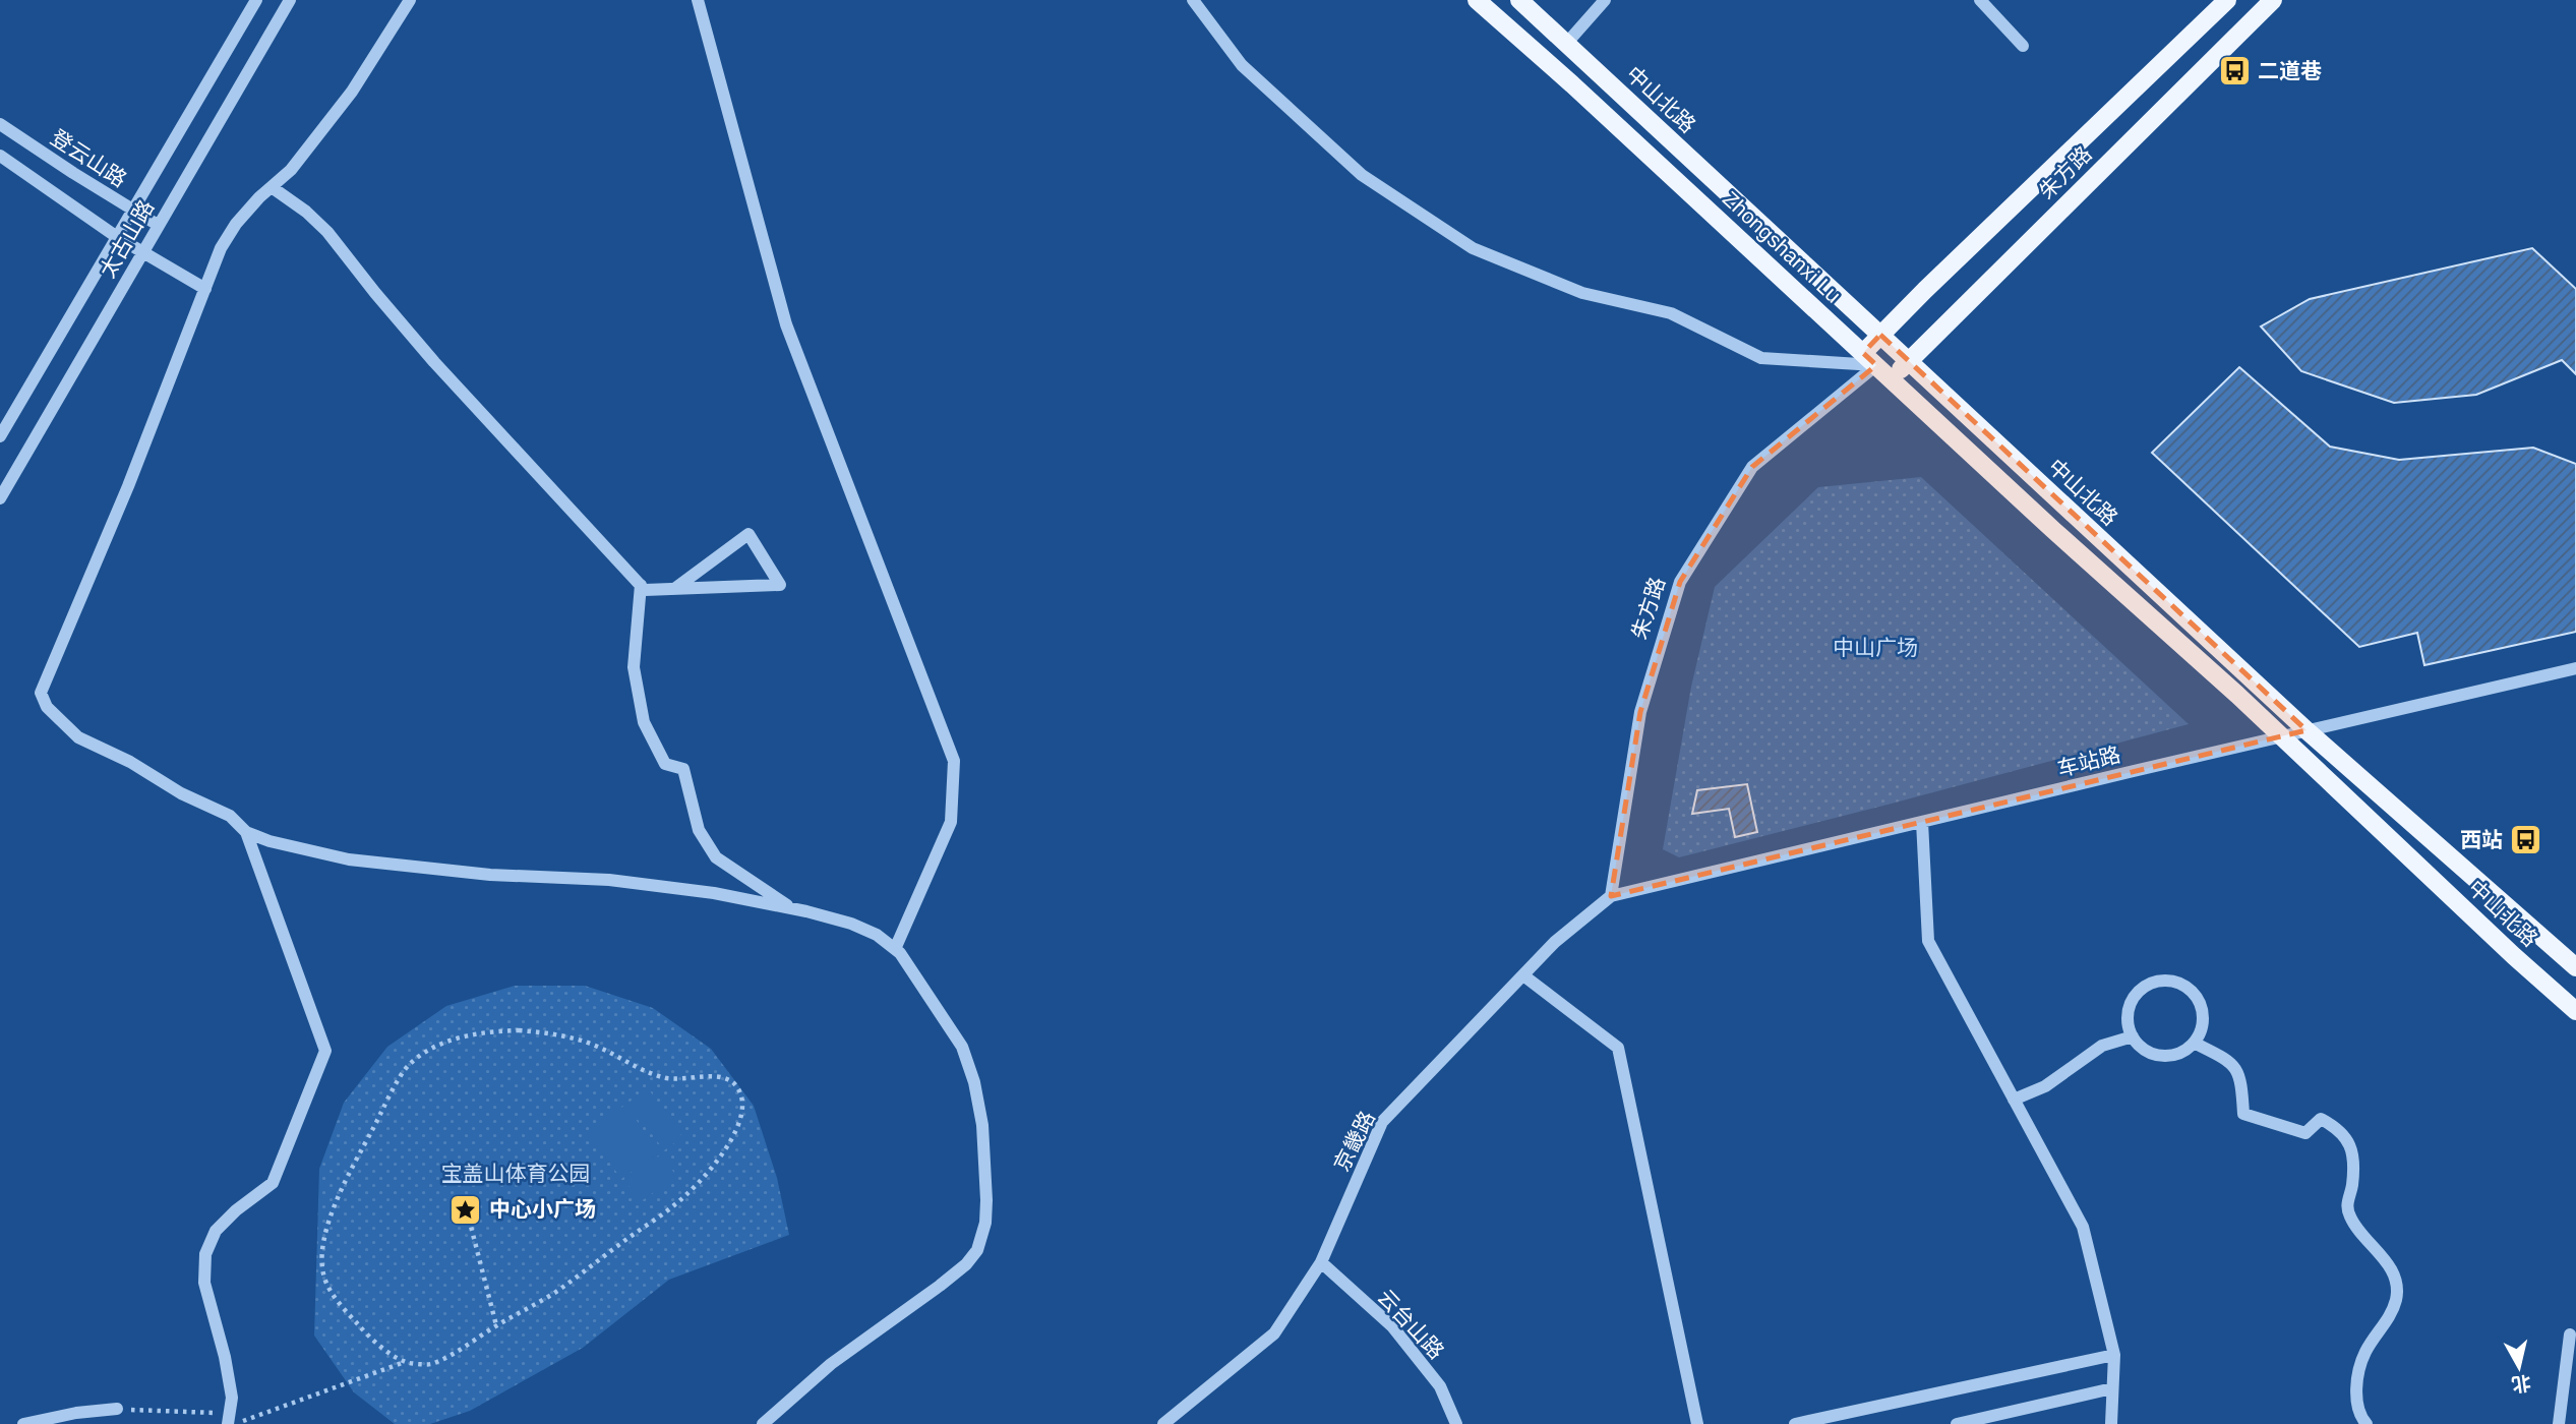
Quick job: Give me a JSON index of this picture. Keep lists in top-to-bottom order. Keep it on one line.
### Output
{"streets":{"main road":["中山北路","朱方路","Zhongshanxi Lu"],"street":["登云山路","太古山路","车站路","京畿路","云台山路"]},"crossings":[["中山北路","朱方路"],["中山北路","Zhongshanxi Lu"],["中山北路","车站路"],["登云山路","太古山路"],["朱方路","Zhongshanxi Lu"],["朱方路","车站路"],["朱方路","京畿路"],["车站路","京畿路"],["京畿路","云台山路"]],"parks":["中山广场","宝盖山体育公园"],"places":{"bus stop":["二道巷","西站"],"place":["中心小广场"]},"north":"bottom"}
